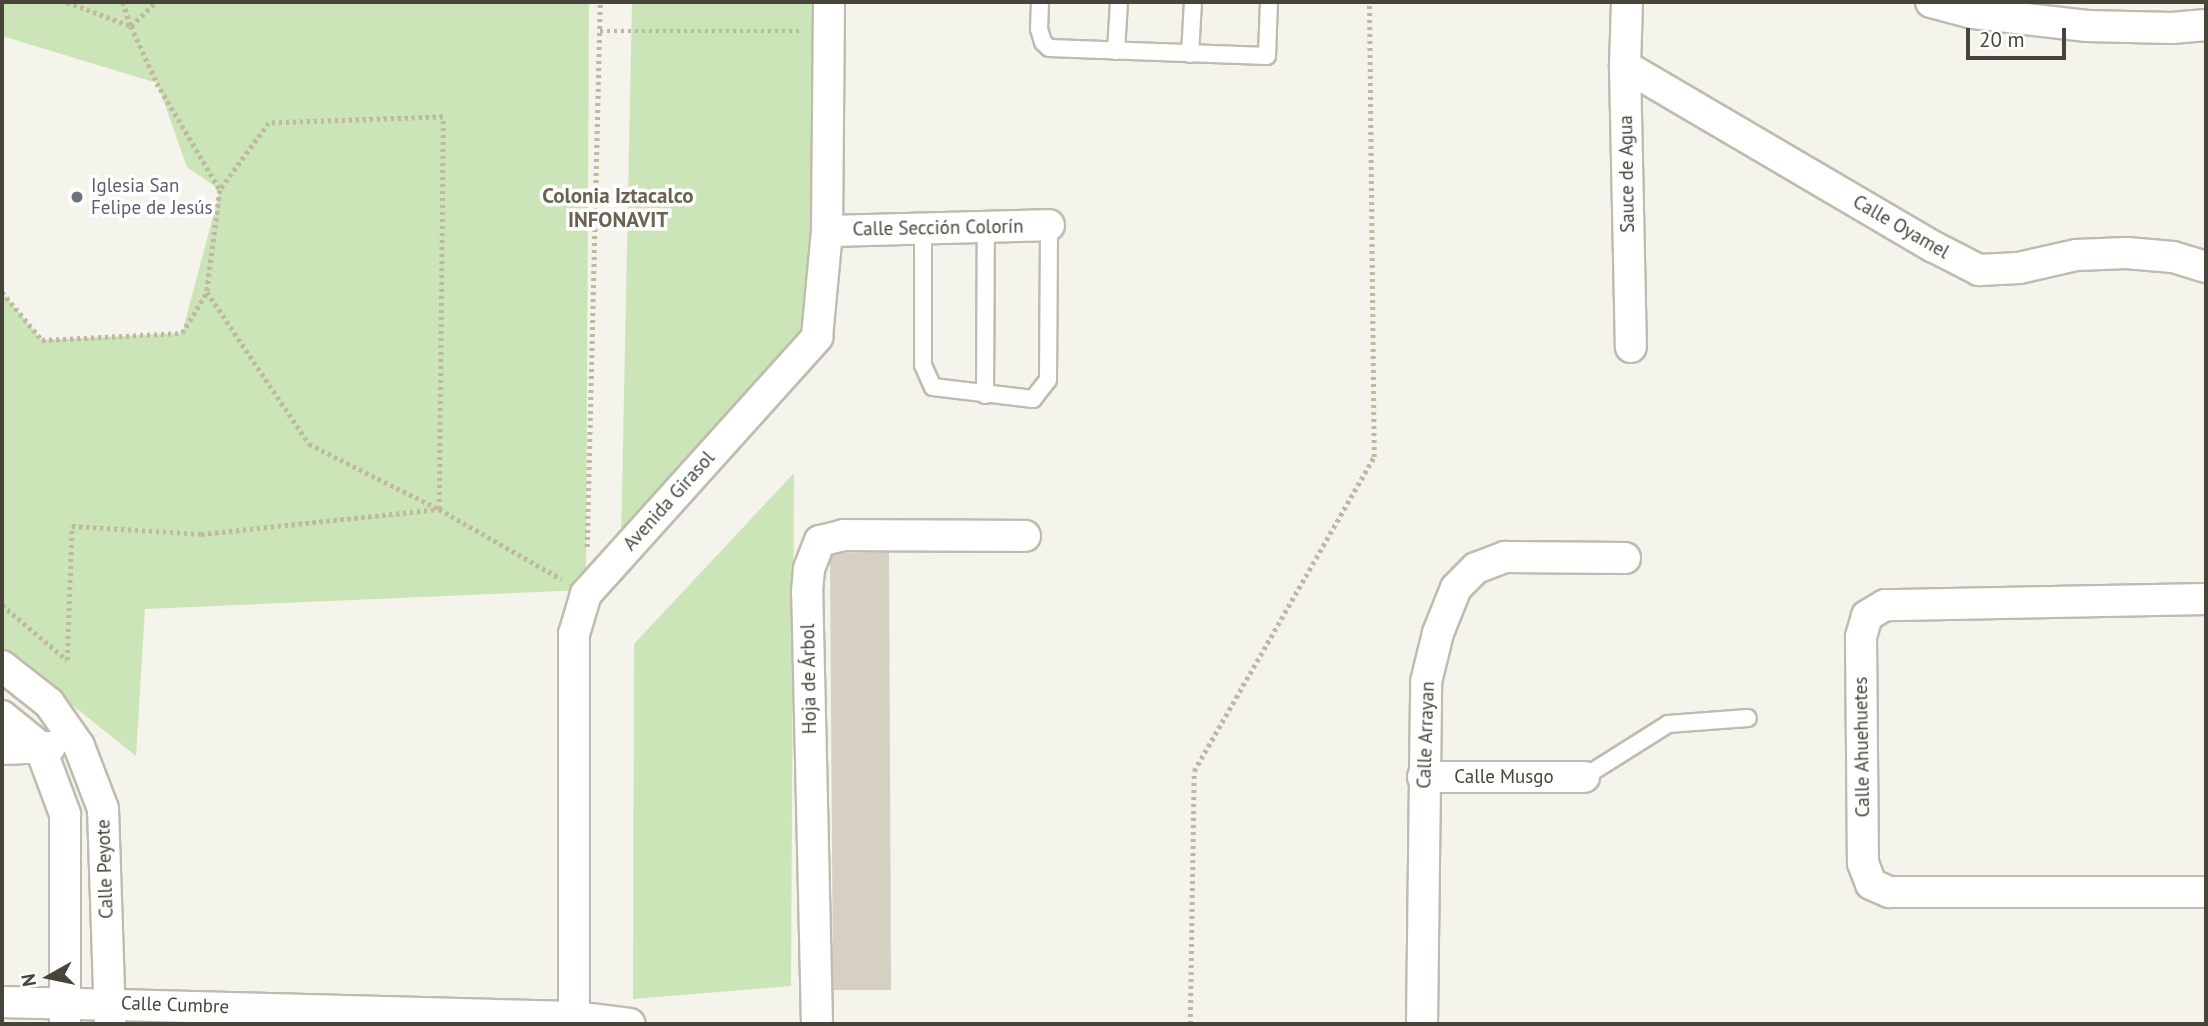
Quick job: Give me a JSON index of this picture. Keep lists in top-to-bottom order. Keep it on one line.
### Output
{"streets":{"street":["Sauce de Agua","Calle Oyamel","Calle Sección Colorín","Avenida Girasol","Hoja de Árbol","Calle Arrayan","Calle Ahuehuetes","Calle Musgo","Calle Peyote","Calle Cumbre"]},"crossings":[["Sauce de Agua","Calle Oyamel"],["Calle Sección Colorín","Avenida Girasol"],["Avenida Girasol","Calle Cumbre"],["Calle Arrayan","Calle Musgo"],["Calle Peyote","Calle Cumbre"]],"districts":["Colonia Iztacalco INFONAVIT"],"places":["Iglesia San Felipe de Jesús"],"scale_bar":"20 m","north":"left"}
